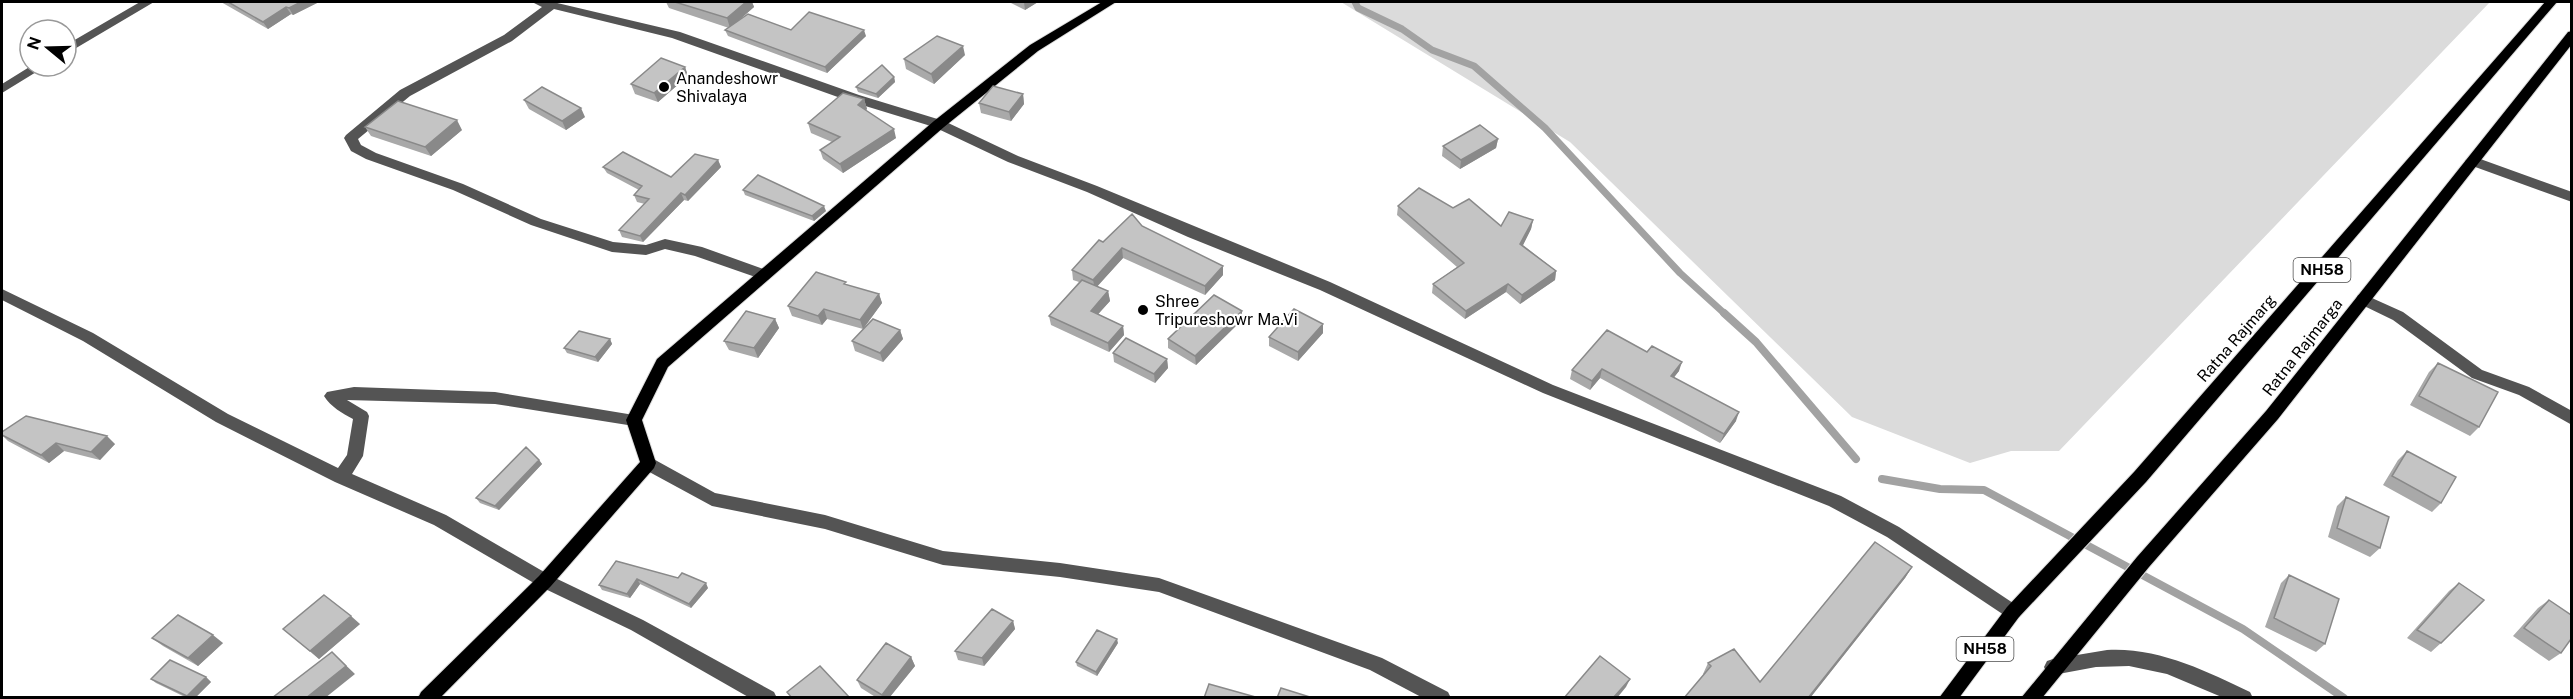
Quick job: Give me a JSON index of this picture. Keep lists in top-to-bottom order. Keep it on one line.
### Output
{"streets":{"main road":["NH58","Ratna Rajmarg","Ratna Rajmarga"]},"crossings":[["NH58","Ratna Rajmarga"]],"places":["Anandeshowr Shivalaya","Shree Tripureshowr Ma.Vi"],"north":"left"}
